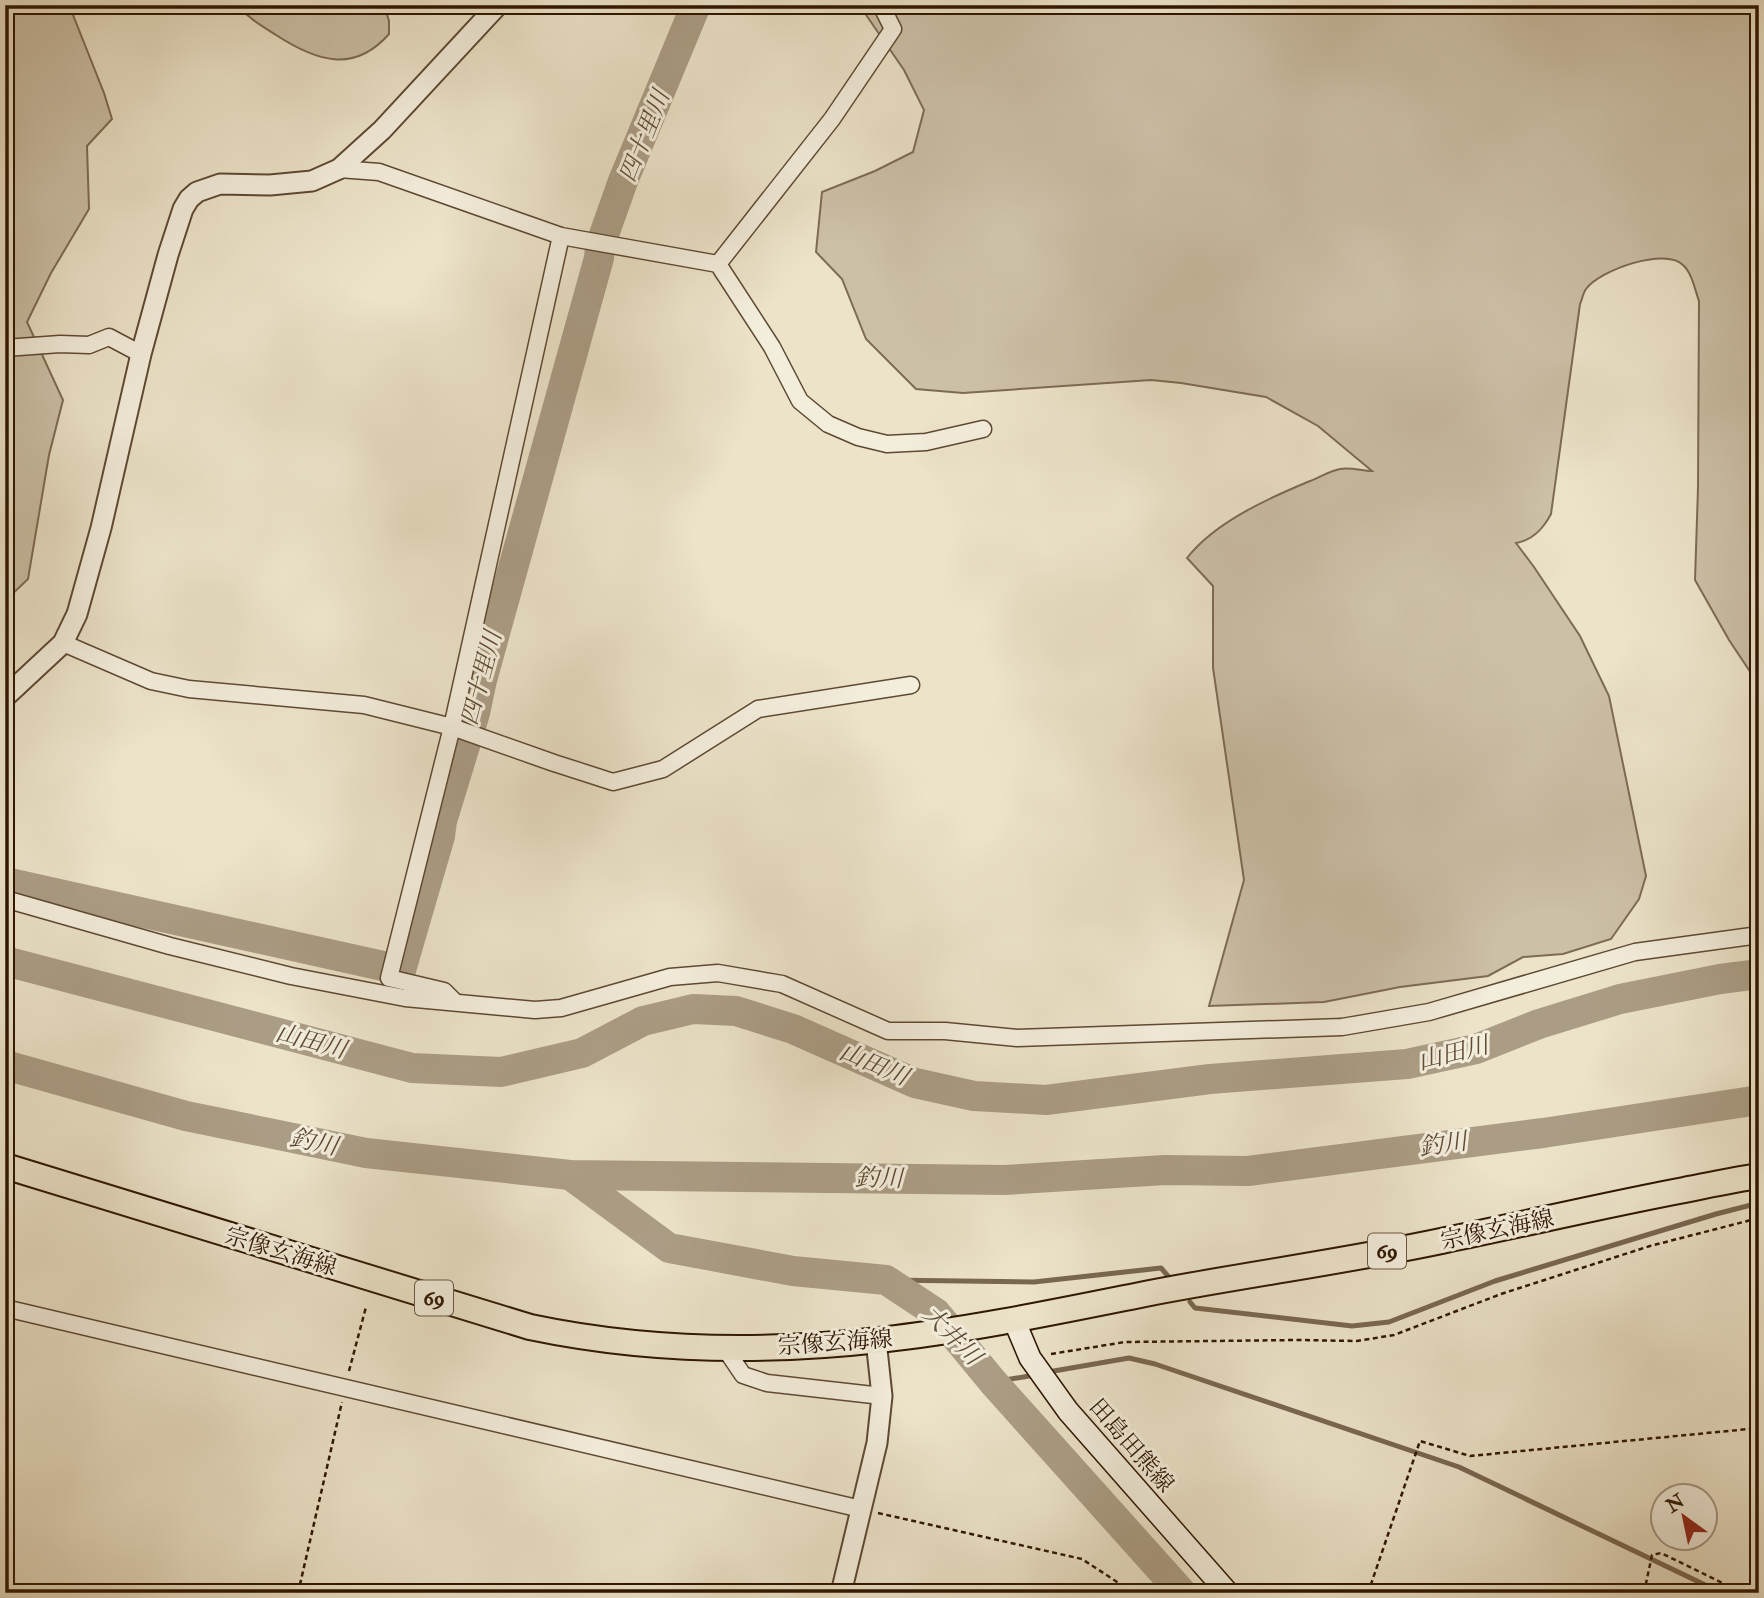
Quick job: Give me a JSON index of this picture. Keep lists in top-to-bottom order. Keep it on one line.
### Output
{"streets":{"main road":["宗像玄海線","69","田島田熊線"]},"crossings":[["宗像玄海線","田島田熊線"]],"water":["四十里川","山田川","釣川","大井川"],"north":"top left"}
